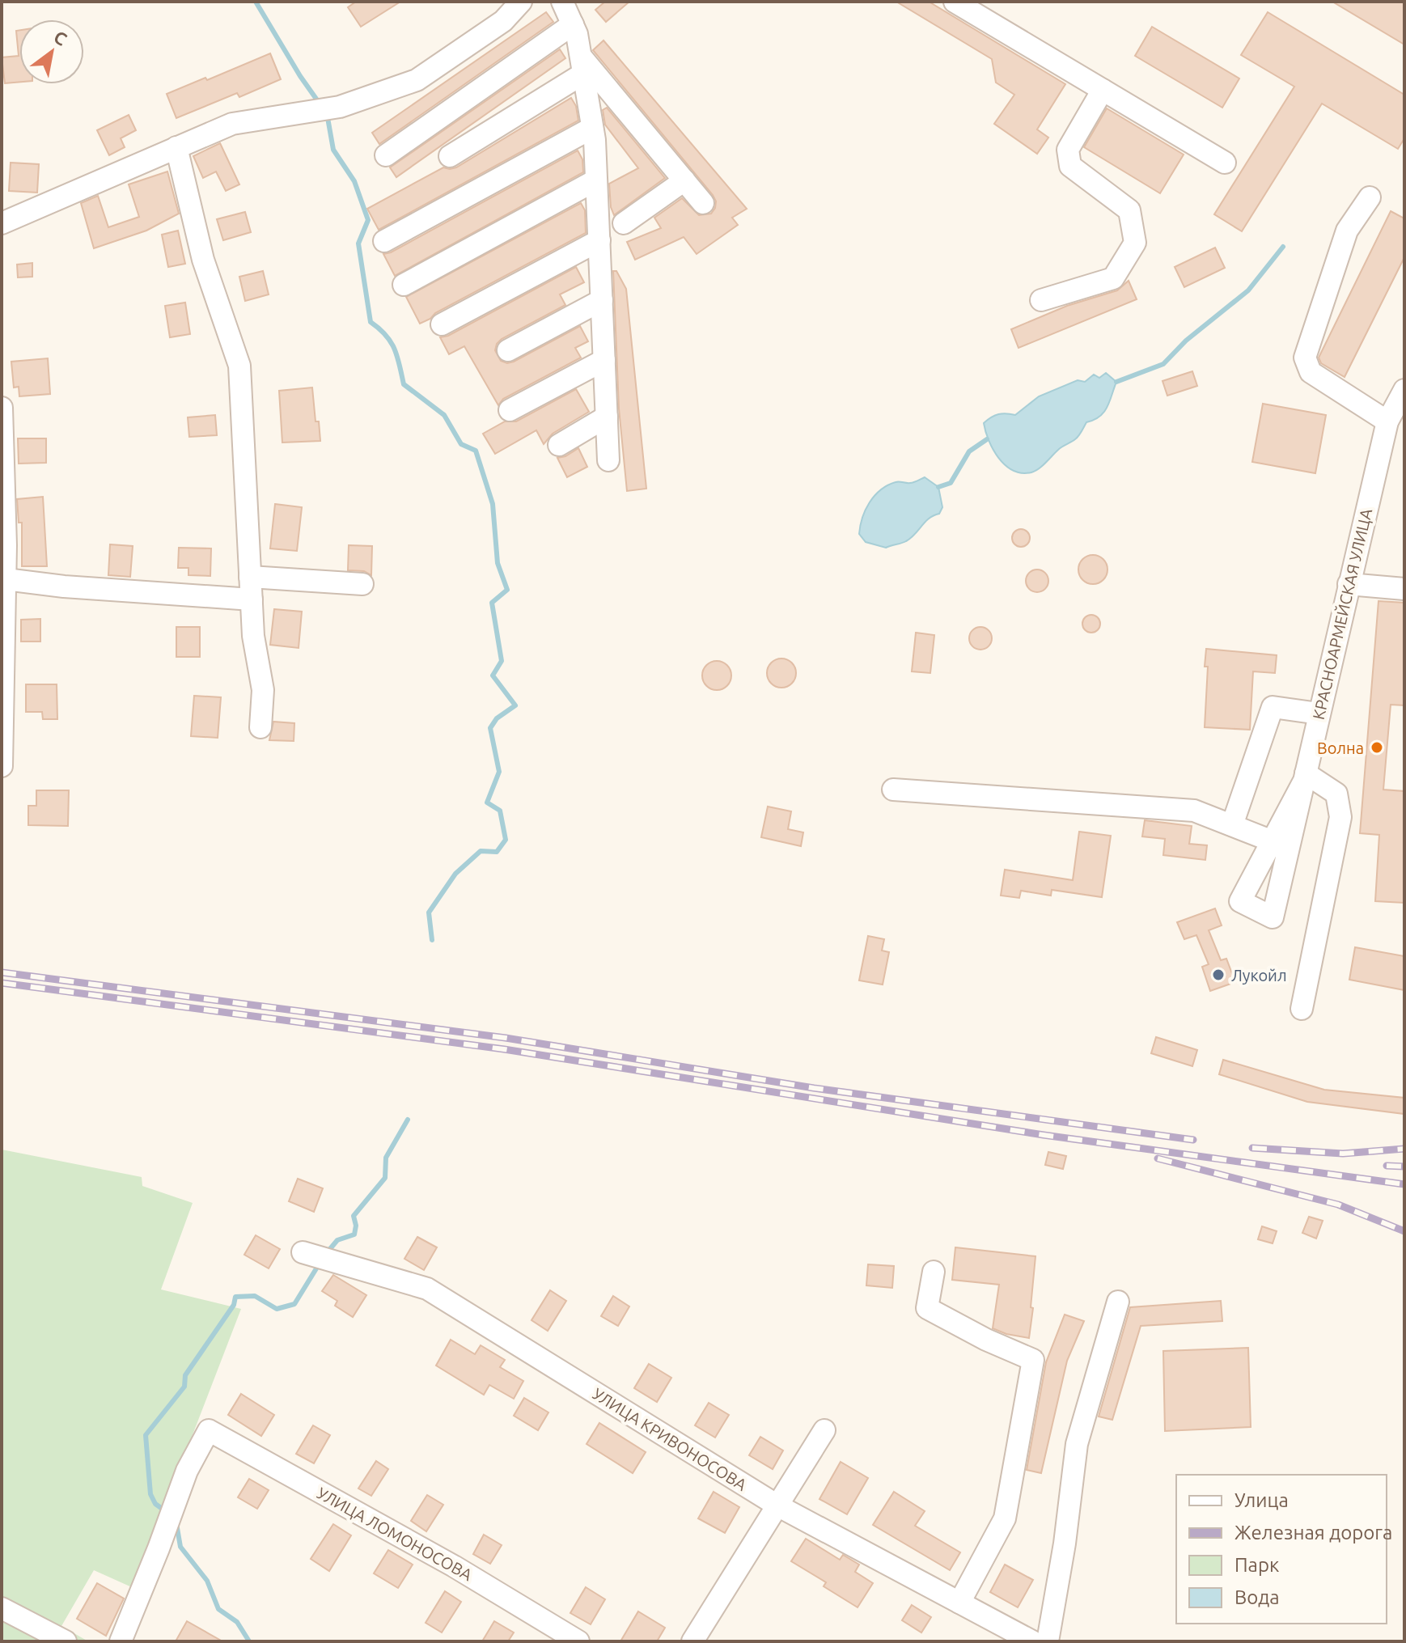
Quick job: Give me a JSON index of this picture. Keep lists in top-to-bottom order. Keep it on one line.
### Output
{"streets":{"street":["КРАСНОАРМЕЙСКАЯ УЛИЦА","УЛИЦА КРИВОНОСОВА","УЛИЦА ЛОМОНОСОВА"]},"places":["Волна","Лукойл"],"legend":["Улица","Железная дорога","Парк","Вода"],"north":"top right"}
